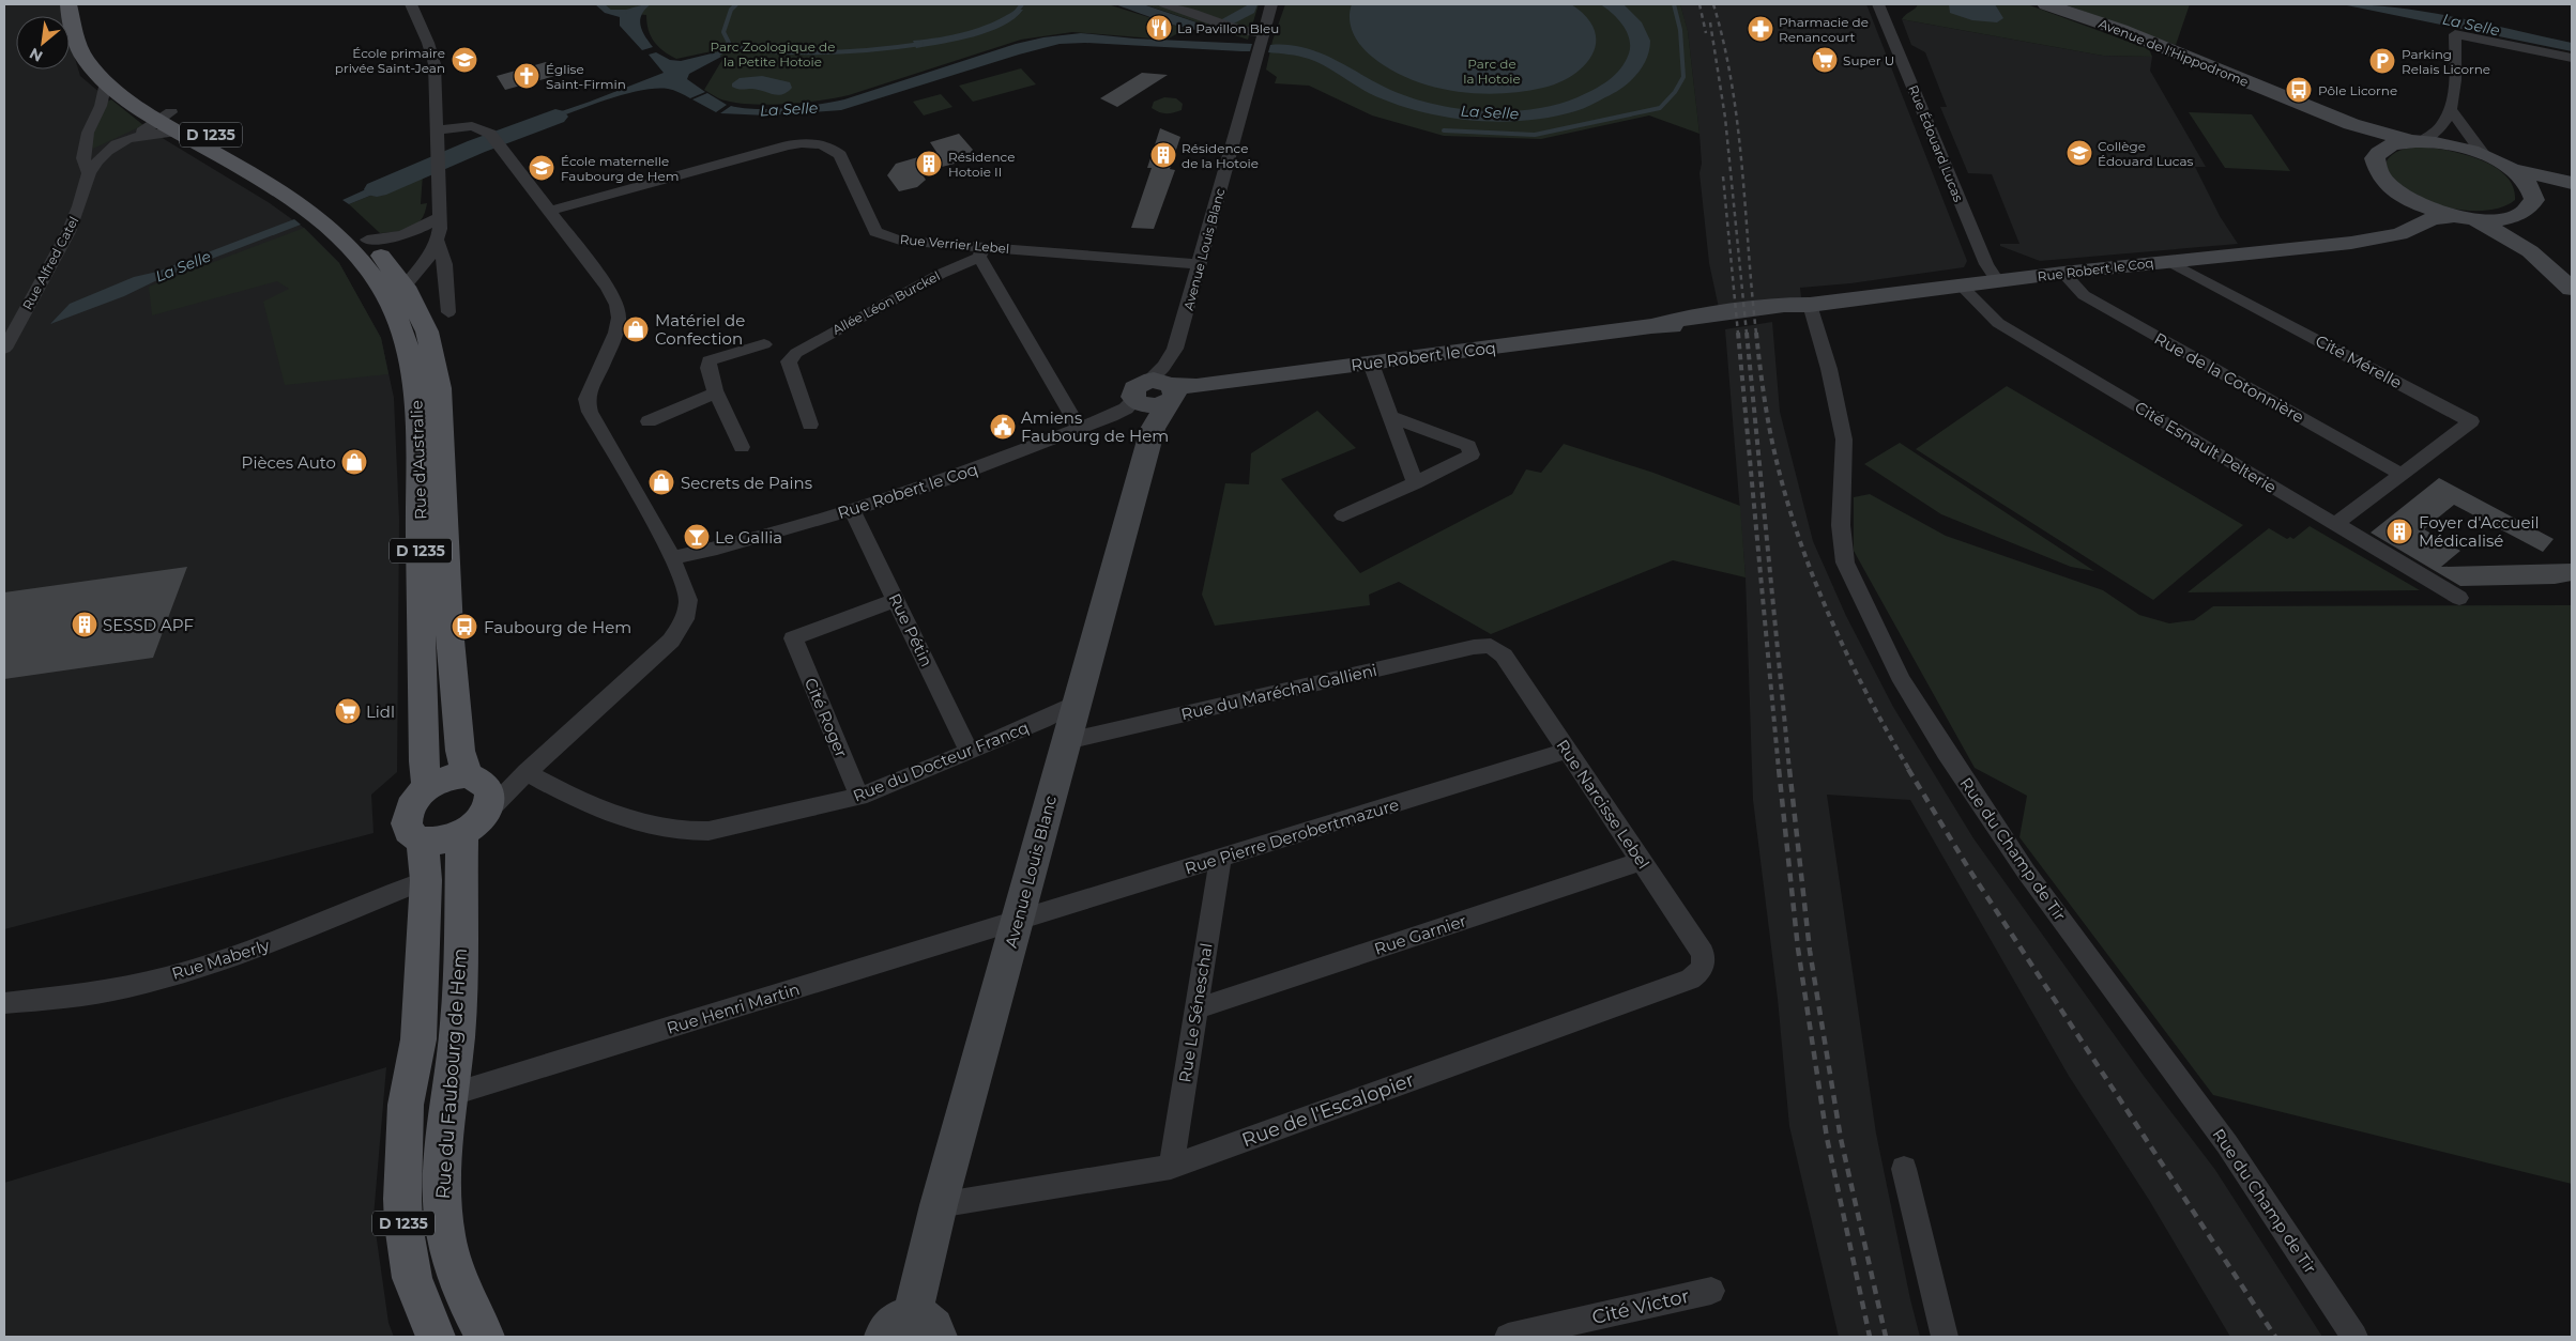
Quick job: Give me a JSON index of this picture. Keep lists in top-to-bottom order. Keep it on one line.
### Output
{"streets":{"main road":["D 1235","Rue d'Australie","Rue du Faubourg de Hem"],"street":["Avenue de l'Hippodrome","Rue Édouard Lucas","Rue Verrier Lebel","Avenue Louis Blanc","Rue Alfred Catel","Rue Robert le Coq","Allée Léon Burckel","Cité Mérelle","Rue de la Cotonnière","Cité Esnault Pelterie","Rue Pétin","Rue du Maréchal Gallieni","Cité Roger","Rue du Docteur Francq","Rue Narcisse Lebel","Rue Pierre Derobertmazure","Rue du Champ de Tir","Rue Garnier","Rue Maberly","Rue Henri Martin","Rue Le Séneschal","Rue de l'Escalopier","Cité Victor"]},"crossings":[["D 1235","Rue Alfred Catel"],["D 1235","Rue d'Australie"],["Rue Édouard Lucas","Rue Robert le Coq"],["Rue Verrier Lebel","Avenue Louis Blanc"],["Rue Verrier Lebel","Allée Léon Burckel"],["Avenue Louis Blanc","Rue Robert le Coq"],["Avenue Louis Blanc","Rue du Maréchal Gallieni"],["Avenue Louis Blanc","Rue du Docteur Francq"],["Avenue Louis Blanc","Rue Pierre Derobertmazure"],["Avenue Louis Blanc","Rue Henri Martin"],["Avenue Louis Blanc","Rue de l'Escalopier"],["Rue Robert le Coq","Cité Mérelle"],["Rue Robert le Coq","Rue de la Cotonnière"],["Rue Robert le Coq","Cité Esnault Pelterie"],["Rue Robert le Coq","Rue Pétin"],["Rue Robert le Coq","Rue du Champ de Tir"],["Cité Mérelle","Rue de la Cotonnière"],["Rue d'Australie","Rue du Faubourg de Hem"],["Rue Pétin","Cité Roger"],["Rue Pétin","Rue du Docteur Francq"],["Rue du Maréchal Gallieni","Rue Narcisse Lebel"],["Cité Roger","Rue du Docteur Francq"],["Rue Narcisse Lebel","Rue Pierre Derobertmazure"],["Rue Narcisse Lebel","Rue Garnier"],["Rue Narcisse Lebel","Rue de l'Escalopier"],["Rue Pierre Derobertmazure","Rue Henri Martin"],["Rue Pierre Derobertmazure","Rue Le Séneschal"],["Rue Garnier","Rue Le Séneschal"],["Rue Maberly","Rue du Faubourg de Hem"],["Rue Henri Martin","Rue du Faubourg de Hem"],["Rue Le Séneschal","Rue de l'Escalopier"]],"water":["La Selle"],"parks":["Parc Zoologique de la Petite Hotoie","Parc de la Hotoie"],"places":{"restaurant":["La Pavillon Bleu"],"pharmacy":["Pharmacie de Renancourt"],"school or university":["École primaire privée Saint-Jean","Collège Édouard Lucas","École maternelle Faubourg de Hem"],"supermarket":["Super U","Lidl"],"parking":["Parking Relais Licorne"],"church":["Église Saint-Firmin"],"bus stop":["Pôle Licorne","Faubourg de Hem"],"building":["Résidence de la Hotoie","Résidence Hotoie II","Foyer d'Accueil Médicalisé","SESSD APF"],"shop":["Matériel de Confection","Pièces Auto","Secrets de Pains"],"public building":["Amiens Faubourg de Hem"],"bar":["Le Gallia"]},"north":"bottom left"}
